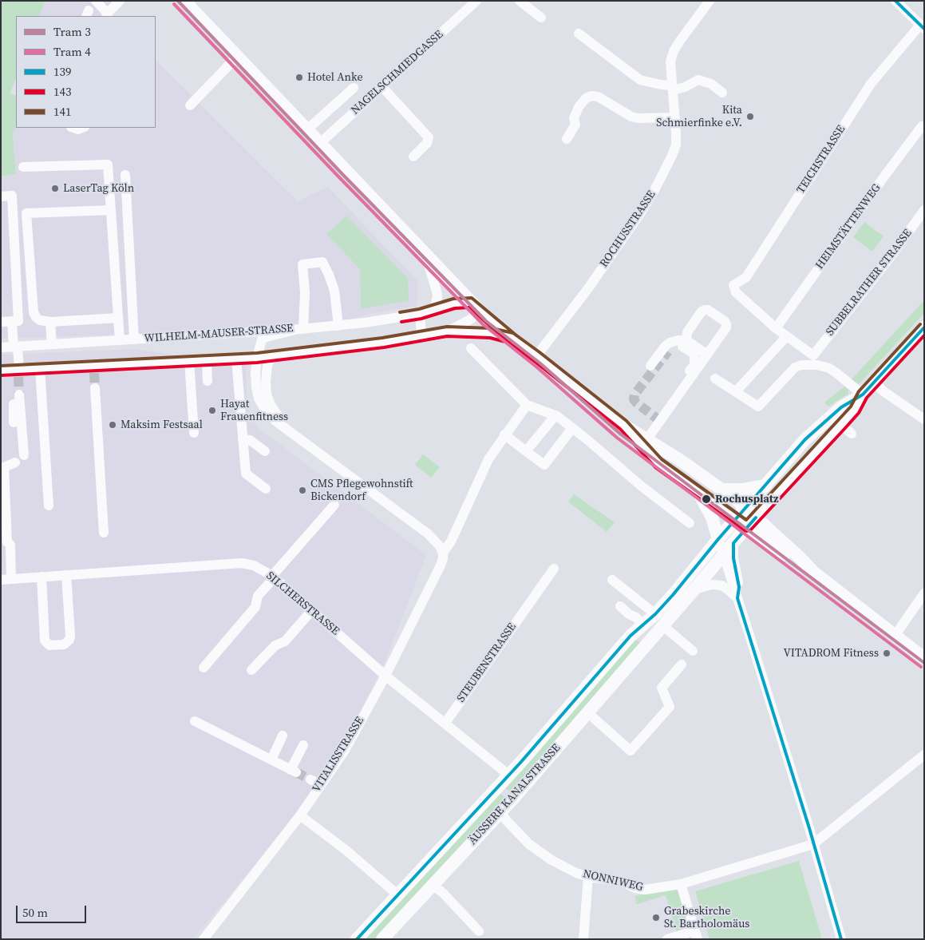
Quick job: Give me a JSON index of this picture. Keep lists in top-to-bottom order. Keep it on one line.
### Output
{"streets":{"main road":["ÄUSSERE KANALSTRASSE"],"street":["NAGELSCHMIEDGASSE","TEICHSTRASSE","HEIMSTÄTTENWEG","ROCHUSSTRASSE","SUBBELRATHER STRASSE","WILHELM-MAUSER-STRASSE","SILCHERSTRASSE","STEUBENSTRASSE","VITALISSTRASSE","NONNIWEG"]},"crossings":[["TEICHSTRASSE","HEIMSTÄTTENWEG"],["SILCHERSTRASSE","STEUBENSTRASSE"],["SILCHERSTRASSE","VITALISSTRASSE"],["SILCHERSTRASSE","ÄUSSERE KANALSTRASSE"],["ÄUSSERE KANALSTRASSE","NONNIWEG"]],"places":["Hotel Anke","Kita Schmierfinke e.V.","LaserTag Köln","Hayat Frauenfitness","Maksim Festsaal","CMS Pflegewohnstift Bickendorf","Rochusplatz","VITADROM Fitness","Grabeskirche St. Bartholomäus"],"lines":["tram line 3","transit line 139","tram line 4","transit line 141","transit line 143"],"legend":["Tram 3","Tram 4","139","143","141"],"scale_bar":"50 m"}
